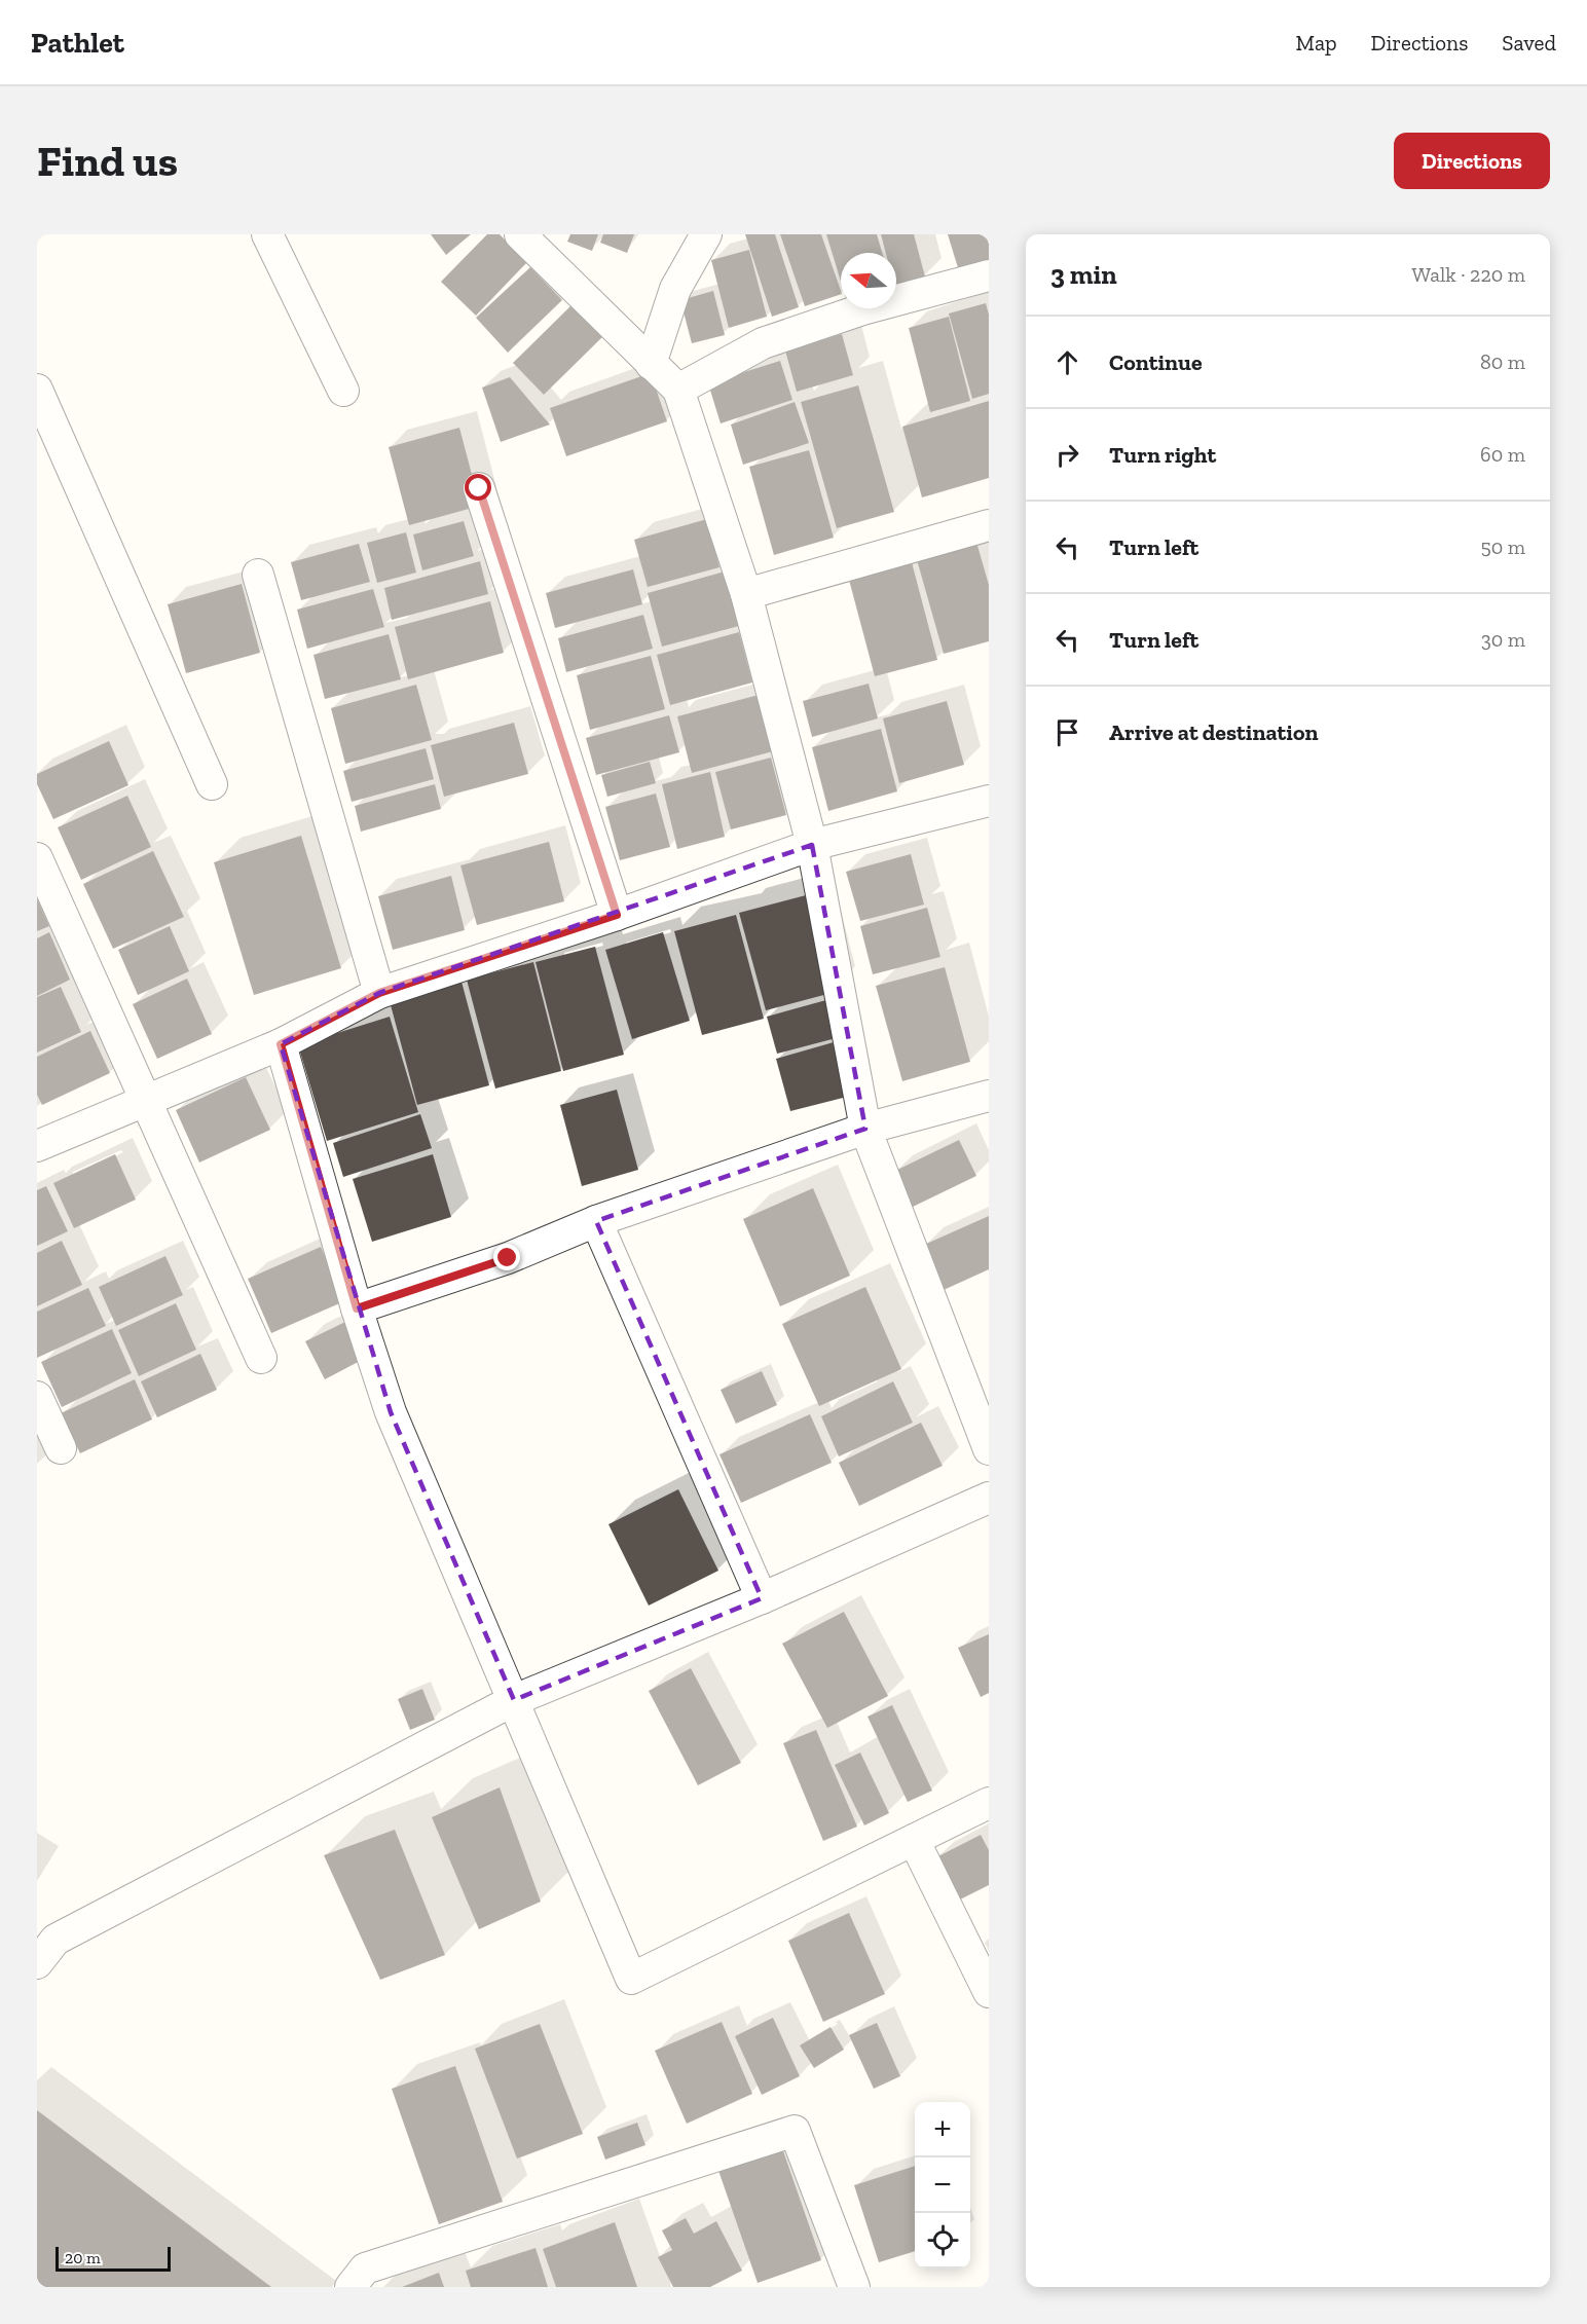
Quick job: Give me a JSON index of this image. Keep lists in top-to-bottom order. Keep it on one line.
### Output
{"scale_bar":"20 m","north":"left","page":{"header":"Pathlet","nav":["Map","Directions","Saved"],"buttons":"Directions","title":"Find us","heading":["3 min","Walk · 220 m"],"list":[["Continue","80 m"],["Turn right","60 m"],["Turn left","50 m"],["Turn left","30 m"],"Arrive at destination"],"map_buttons":["+","−"],"scale":"20 m"}}
